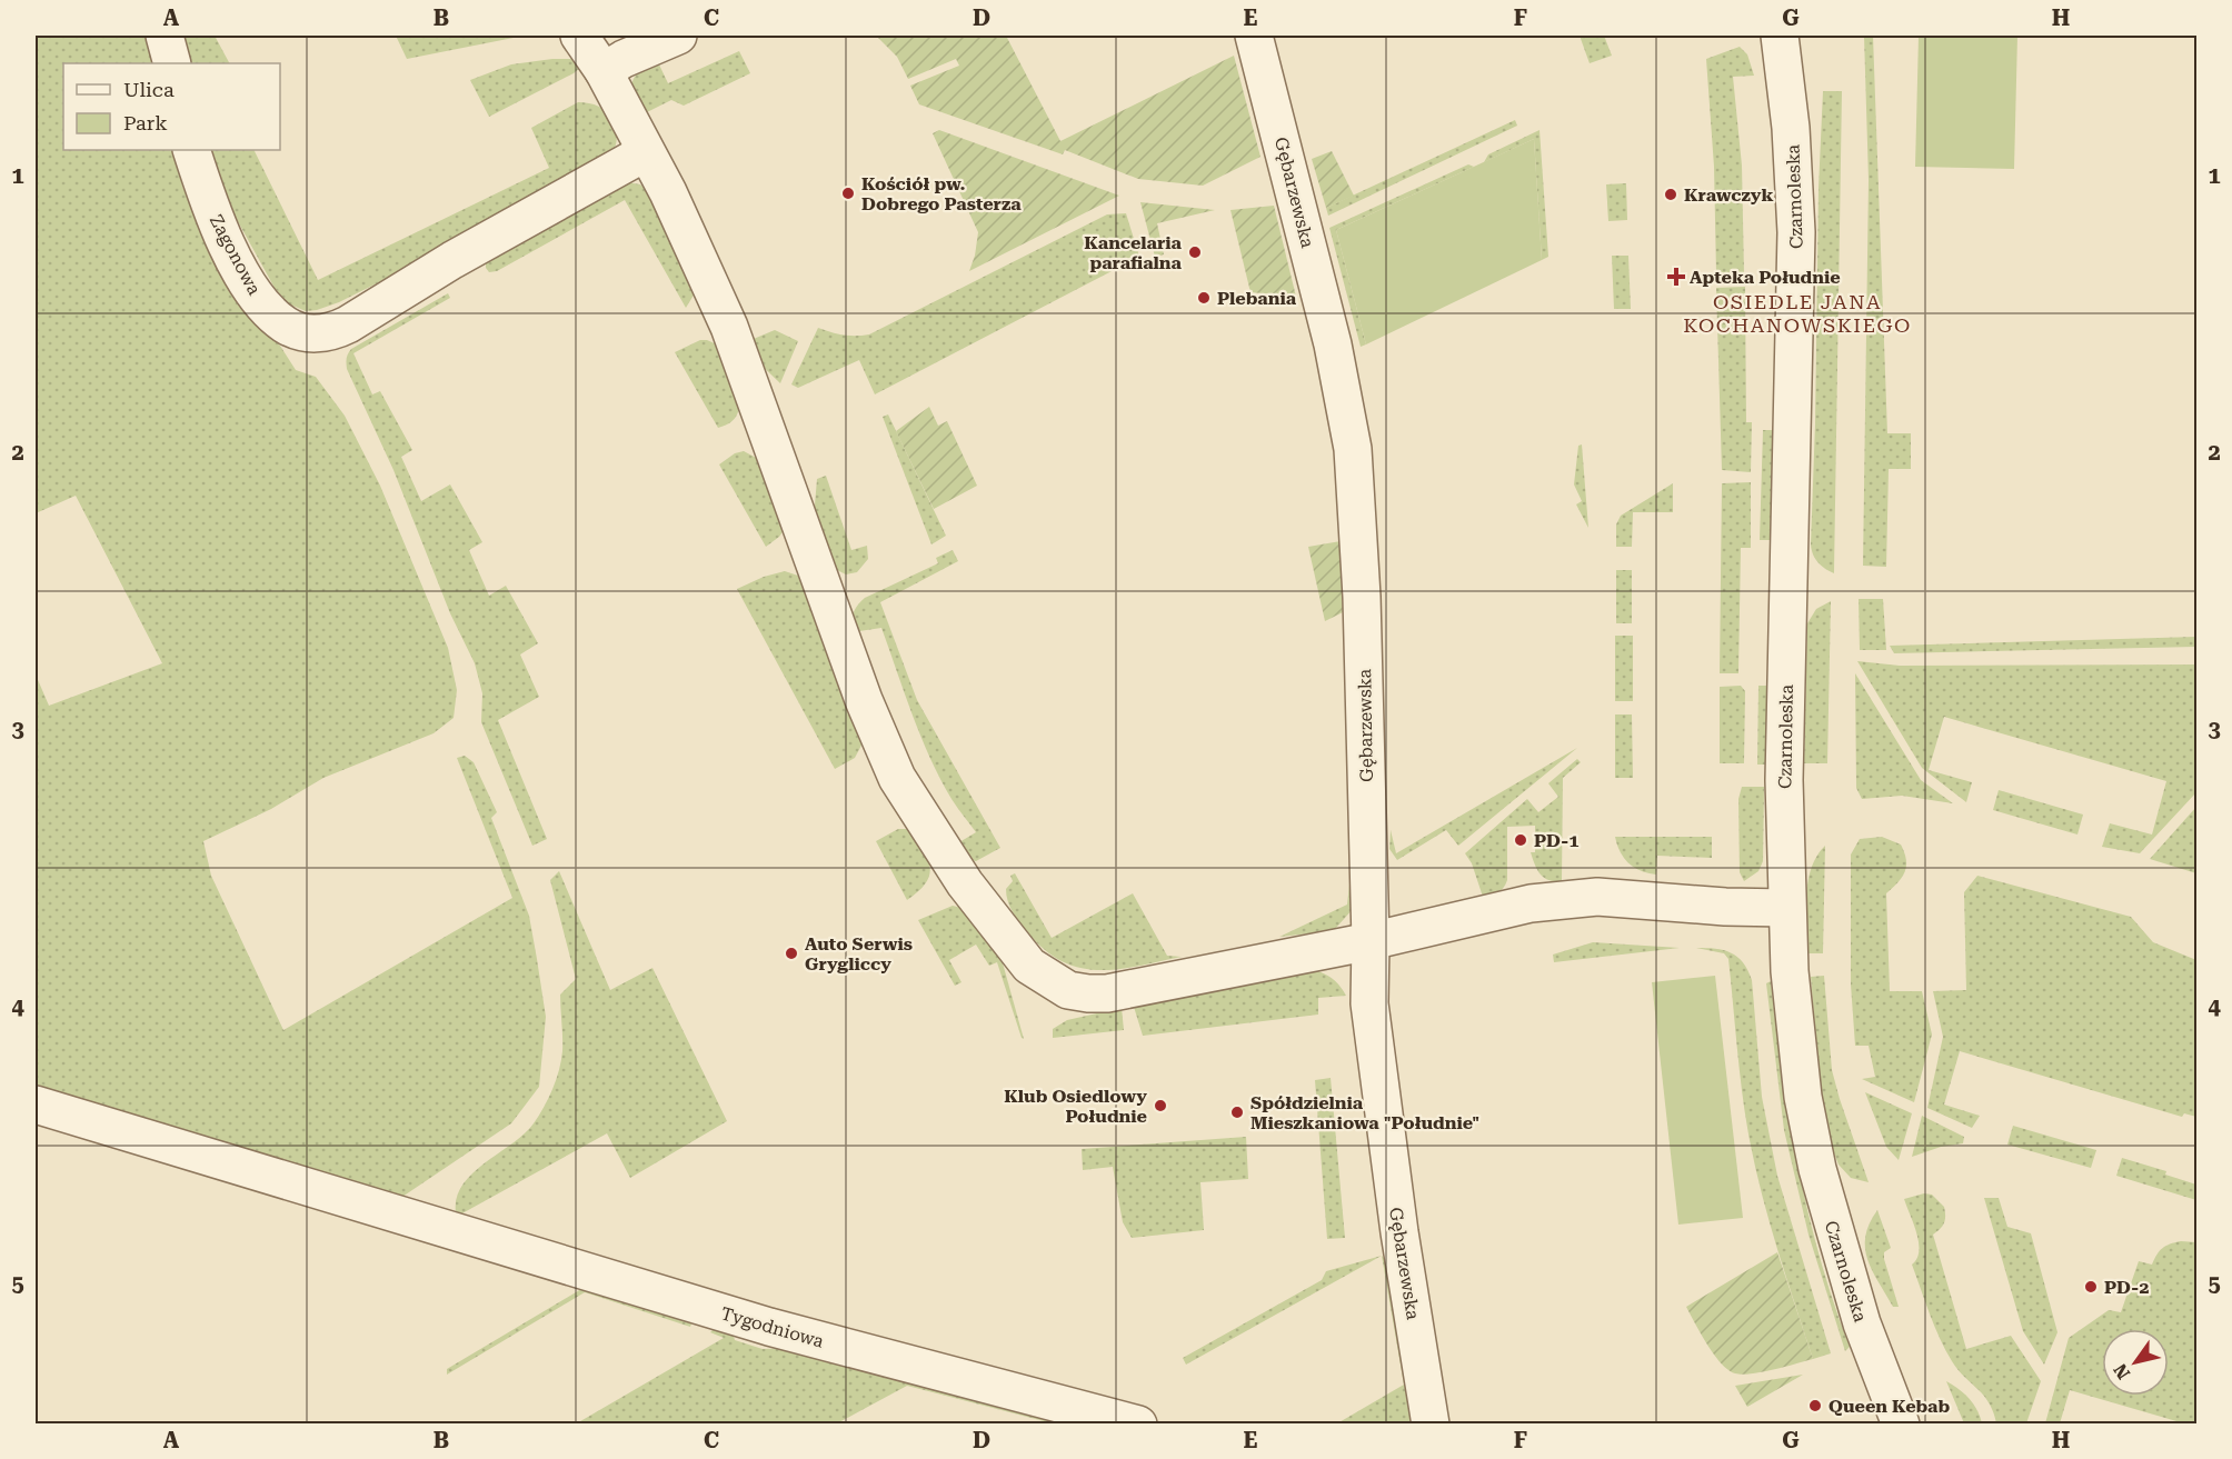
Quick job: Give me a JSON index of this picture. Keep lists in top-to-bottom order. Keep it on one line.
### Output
{"streets":{"street":["Gębarzewska","Czarnoleska","Zagonowa","Tygodniowa"]},"districts":["OSIEDLE JANA KOCHANOWSKIEGO"],"places":{"other":["Kościół pw. Dobrego Pasterza","Krawczyk","Kancelaria parafialna","Plebania","PD-1","Auto Serwis Grygliccy","Klub Osiedlowy Południe","Spółdzielnia Mieszkaniowa \"Południe\"","PD-2","Queen Kebab"],"health":["Apteka Południe"]},"legend":["Ulica","Park"],"north":"bottom left","grid":{"columns":["A","B","C","D","E","F","G","H"],"rows":["1","2","3","4","5"]}}
